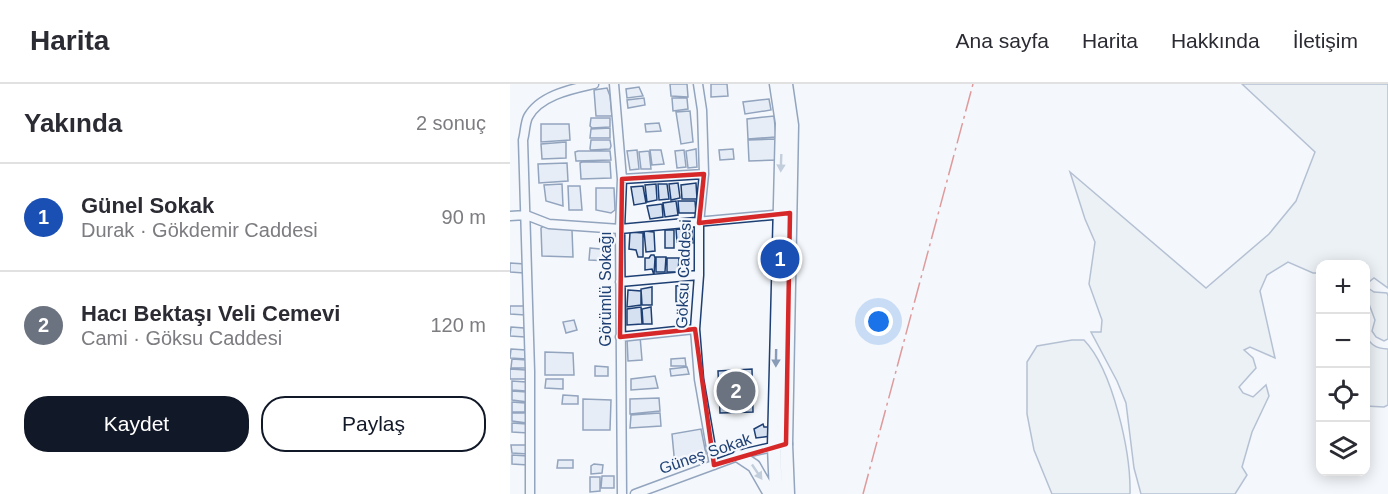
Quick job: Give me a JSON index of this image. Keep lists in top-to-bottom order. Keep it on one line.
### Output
{"streets":{"street":["Göksu Caddesi","Görümlü Sokağı","Güneş Sokak"]},"crossings":[["Göksu Caddesi","Güneş Sokak"]],"page":{"header":"Harita","nav":["Ana sayfa","Harita","Hakkında","İletişim"],"heading":["Yakında","2 sonuç"],"list":[{"mark":"1","name":"Günel Sokak","note":"Durak · Gökdemir Caddesi","value":"90 m"},{"mark":"2","name":"Hacı Bektaşı Veli Cemevi","note":"Cami · Göksu Caddesi","value":"120 m"}],"pins":["1","2"],"map_buttons":["+","−"],"buttons":["Kaydet","Paylaş"]}}
